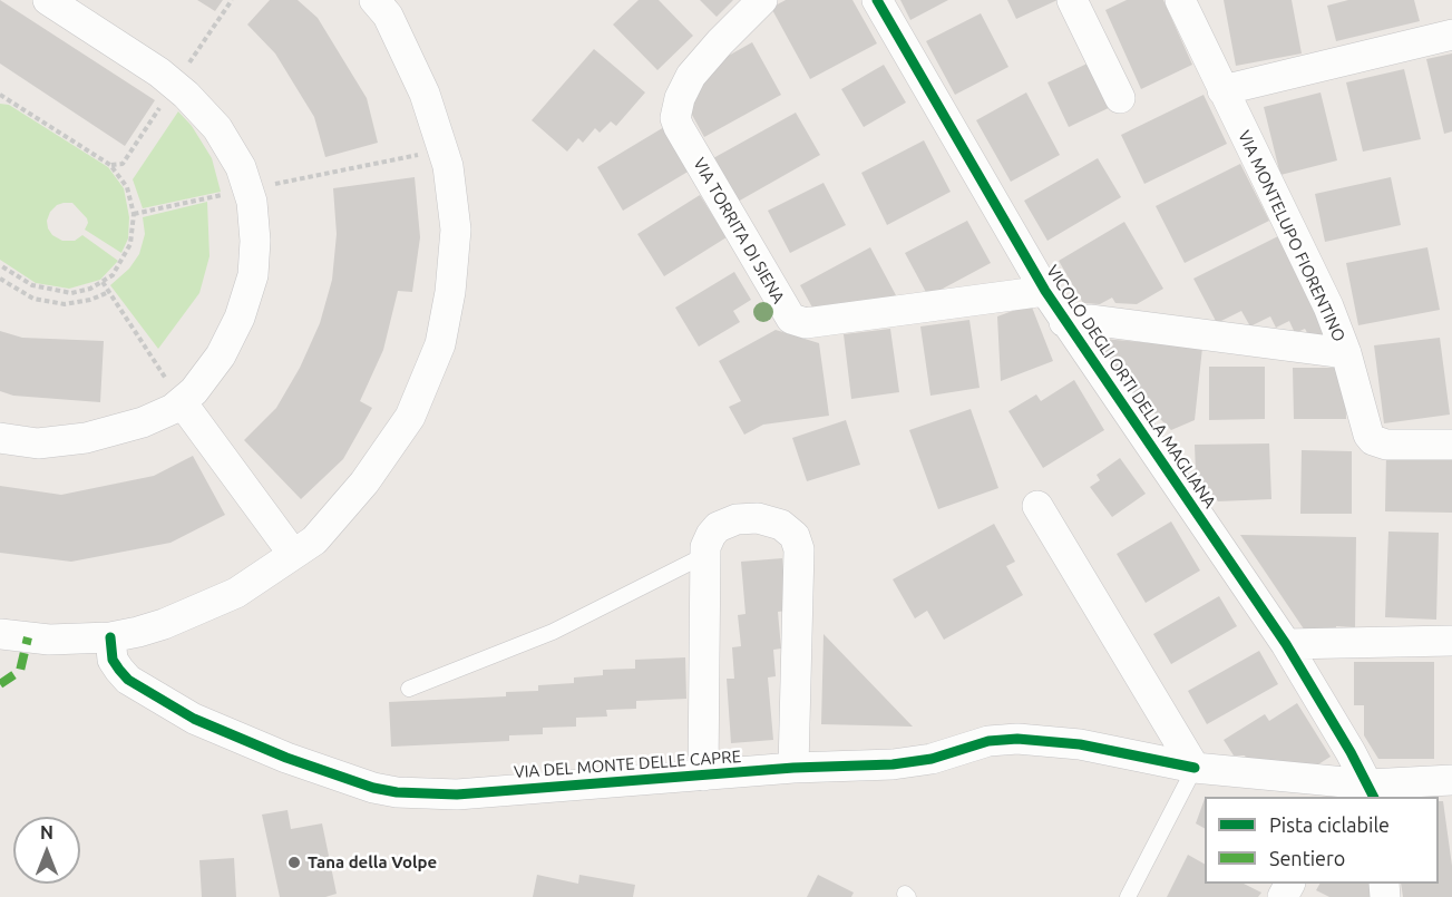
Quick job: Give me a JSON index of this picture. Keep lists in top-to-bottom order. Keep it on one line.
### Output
{"streets":{"street":["VIA TORRITA DI SIENA","VIA MONTELUPO FIORENTINO","VICOLO DEGLI ORTI DELLA MAGLIANA","VIA DEL MONTE DELLE CAPRE"]},"crossings":[["VIA TORRITA DI SIENA","VICOLO DEGLI ORTI DELLA MAGLIANA"],["VICOLO DEGLI ORTI DELLA MAGLIANA","VIA DEL MONTE DELLE CAPRE"]],"places":["Tana della Volpe"],"legend":["Pista ciclabile","Sentiero"],"north":"top"}
